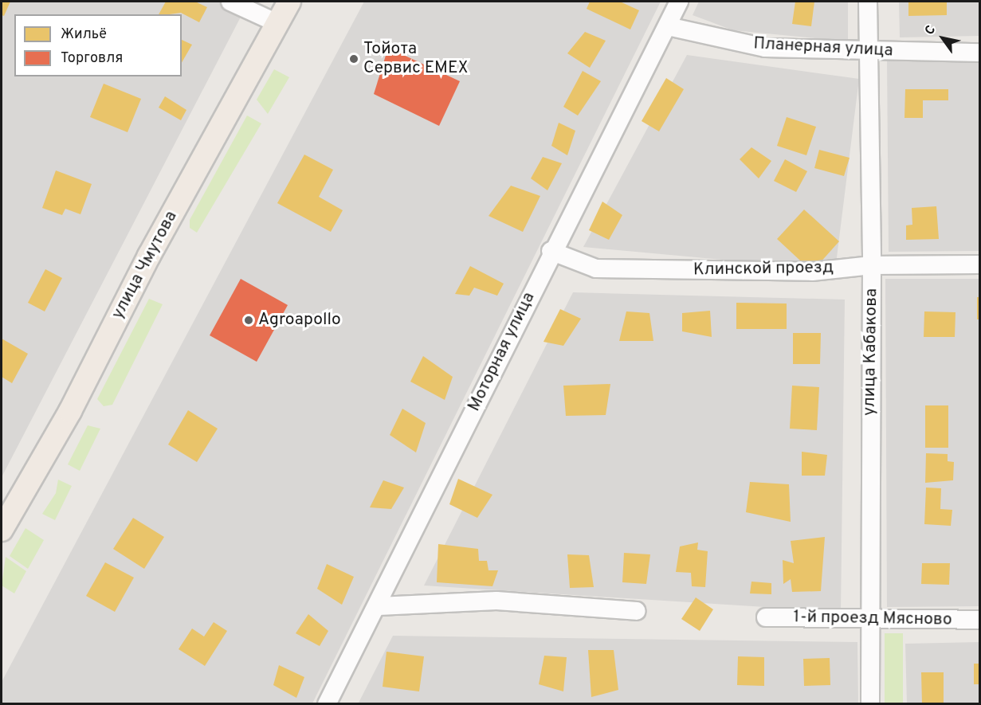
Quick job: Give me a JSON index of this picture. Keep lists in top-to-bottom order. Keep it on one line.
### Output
{"streets":{"main road":["улица Чмутова"],"street":["Планерная улица","Клинской проезд","Моторная улица","улица Кабакова","1-й проезд Мясново"]},"crossings":[["Планерная улица","Моторная улица"],["Планерная улица","улица Кабакова"],["Клинской проезд","Моторная улица"],["Клинской проезд","улица Кабакова"],["улица Кабакова","1-й проезд Мясново"]],"places":["Тойота Сервис EMEX","Agroapollo"],"legend":["Жильё","Торговля"],"north":"top left"}
